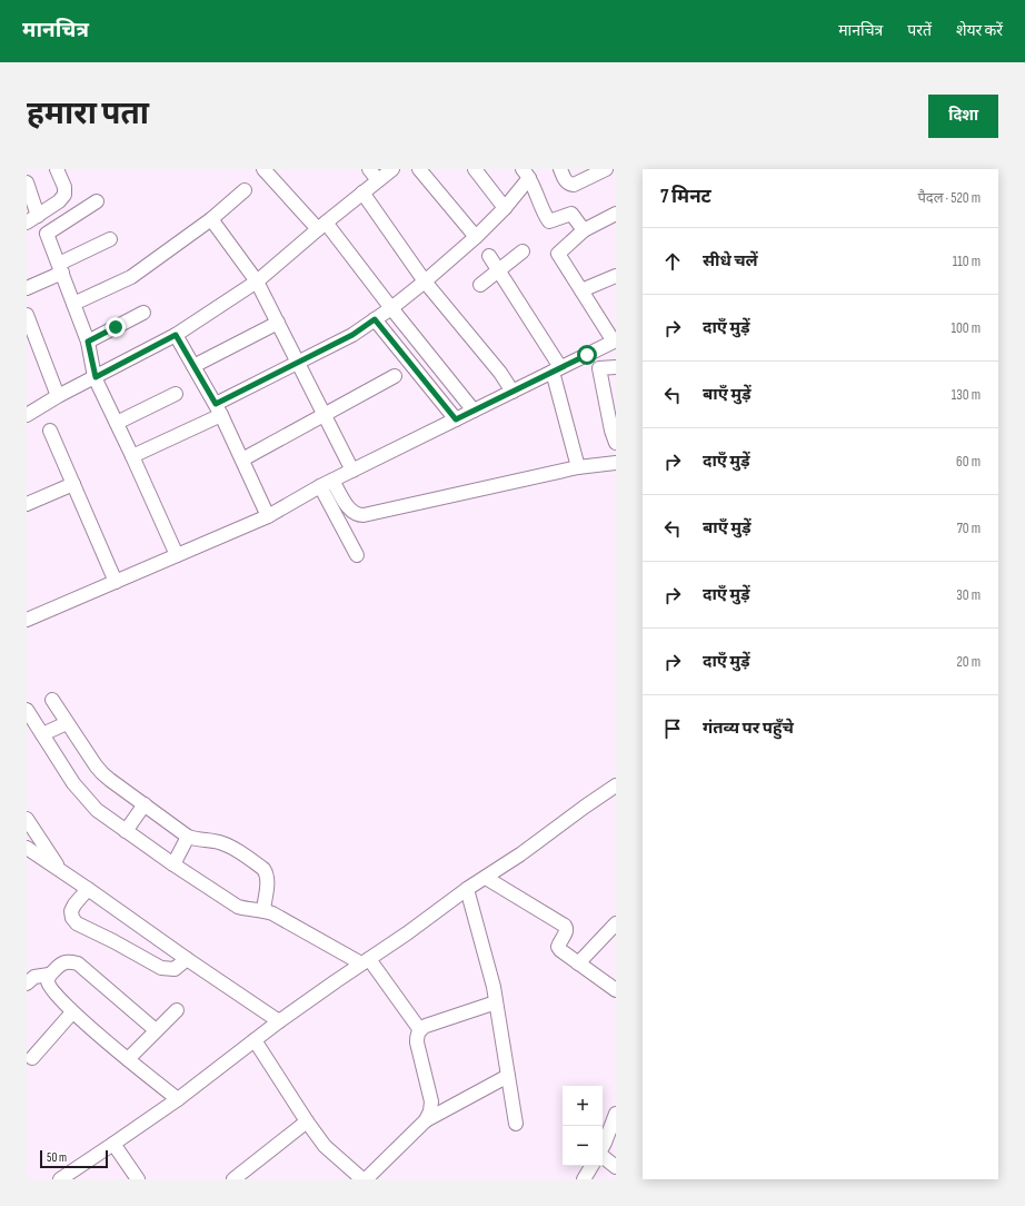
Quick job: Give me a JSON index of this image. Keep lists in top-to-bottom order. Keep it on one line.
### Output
{"scale_bar":"50 m","page":{"header":"मानचित्र","nav":["मानचित्र","परतें","शेयर करें"],"buttons":"दिशा","title":"हमारा पता","heading":["7 मिनट","पैदल · 520 m"],"list":[["सीधे चलें","110 m"],["दाएँ मुड़ें","100 m"],["बाएँ मुड़ें","130 m"],["दाएँ मुड़ें","60 m"],["बाएँ मुड़ें","70 m"],["दाएँ मुड़ें","30 m"],["दाएँ मुड़ें","20 m"],"गंतव्य पर पहुँचे"],"map_buttons":["+","−"],"scale":"50 m"}}
